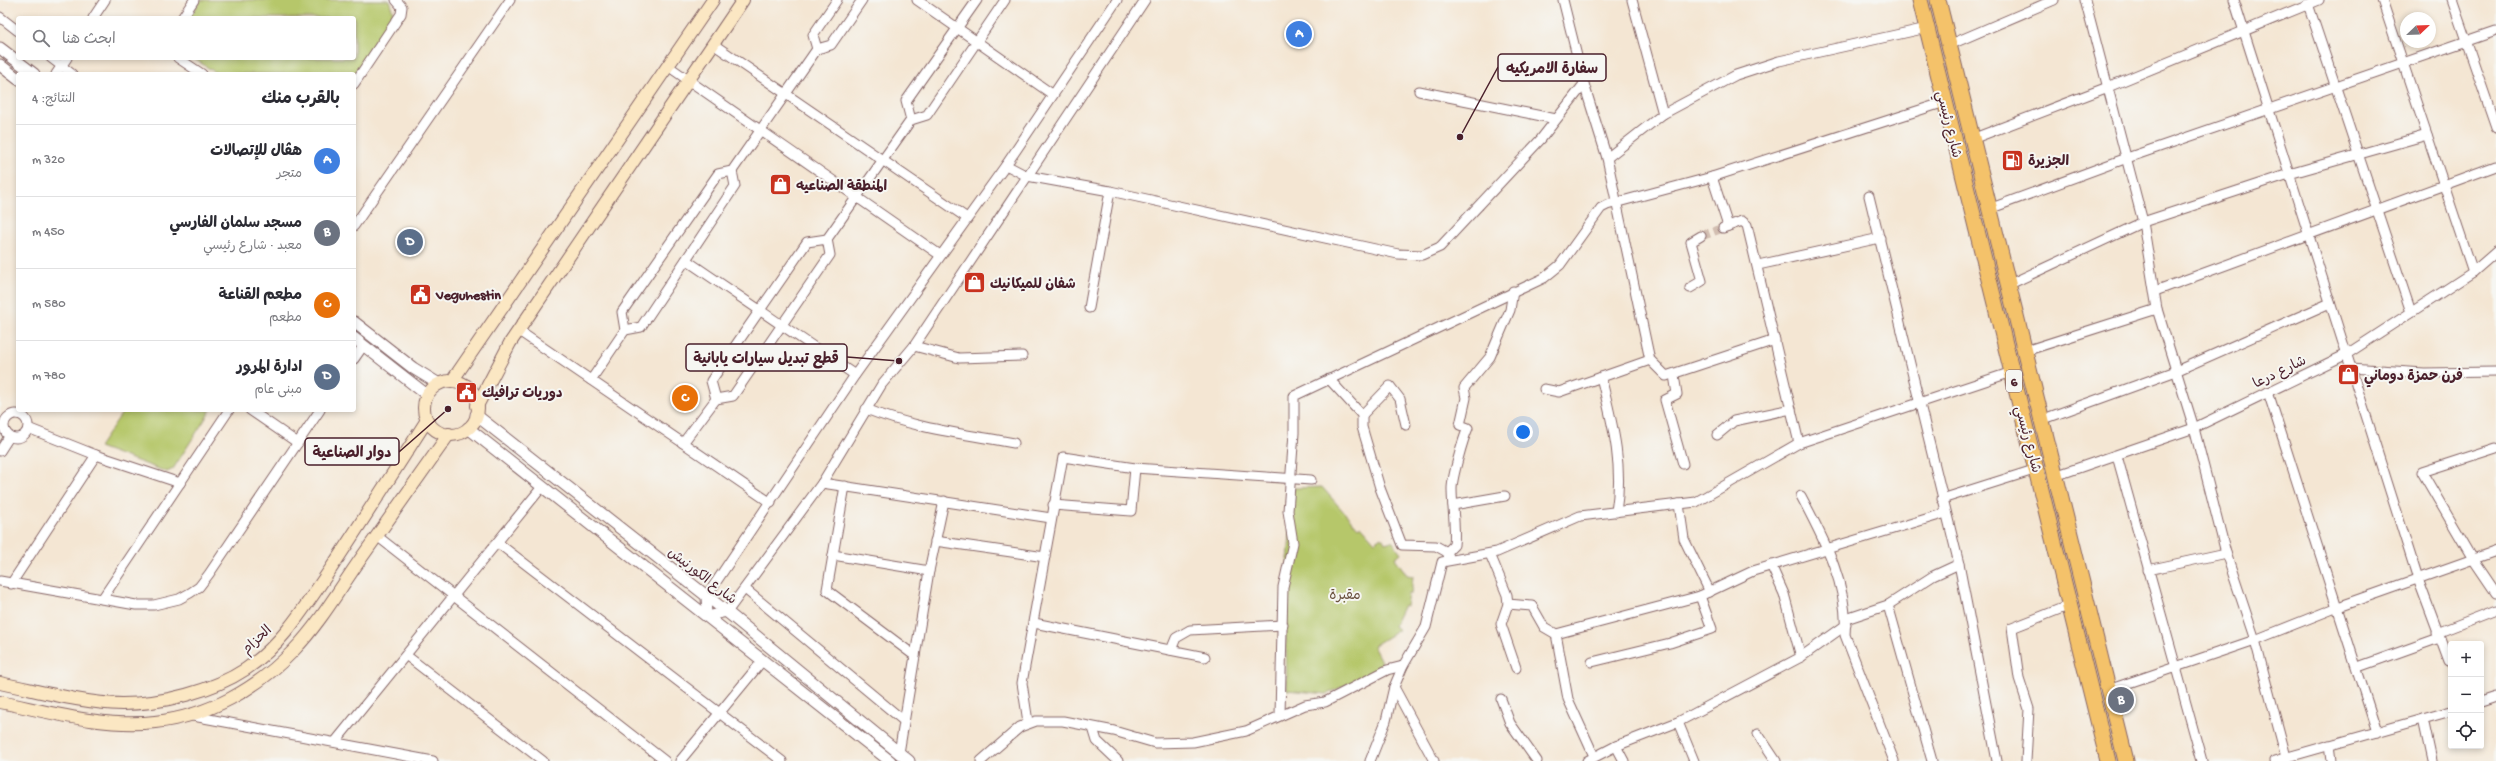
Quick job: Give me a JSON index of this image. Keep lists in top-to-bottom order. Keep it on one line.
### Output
{"streets":{"highway":["شارع رئيسي","6"],"main road":["الحزام"],"street":["شارع درعا","شارع الكورنيش"]},"crossings":[["شارع رئيسي","شارع درعا"],["شارع الكورنيش","الحزام"]],"parks":["مقبرة"],"places":{"other":["سفارة الامريكيه","قطع تبديل سيارات يابانية","دوار الصناعية"],"fuel station":["الجزيرة"],"shop":["المنطقة الصناعيه","شفان للميكانيك","فرن حمزة دوماني"],"public building":["Veguhestin","دوريات ترافيك"]},"north":"top right","page":{"search":"ابحث هنا","pins":["A","D","C","B"],"heading":["بالقرب منك","النتائج: 4"],"list":[{"mark":"A","name":"هڤال للإتصالات","note":"متجر","value":"320 m"},{"mark":"B","name":"مسجد سلمان الفارسي","note":"معبد · شارع رئيسي","value":"450 m"},{"mark":"C","name":"مطعم القناعة","note":"مطعم","value":"580 m"},{"mark":"D","name":"ادارة المرور","note":"مبنى عام","value":"780 m"}],"map_buttons":["+","−"]}}
